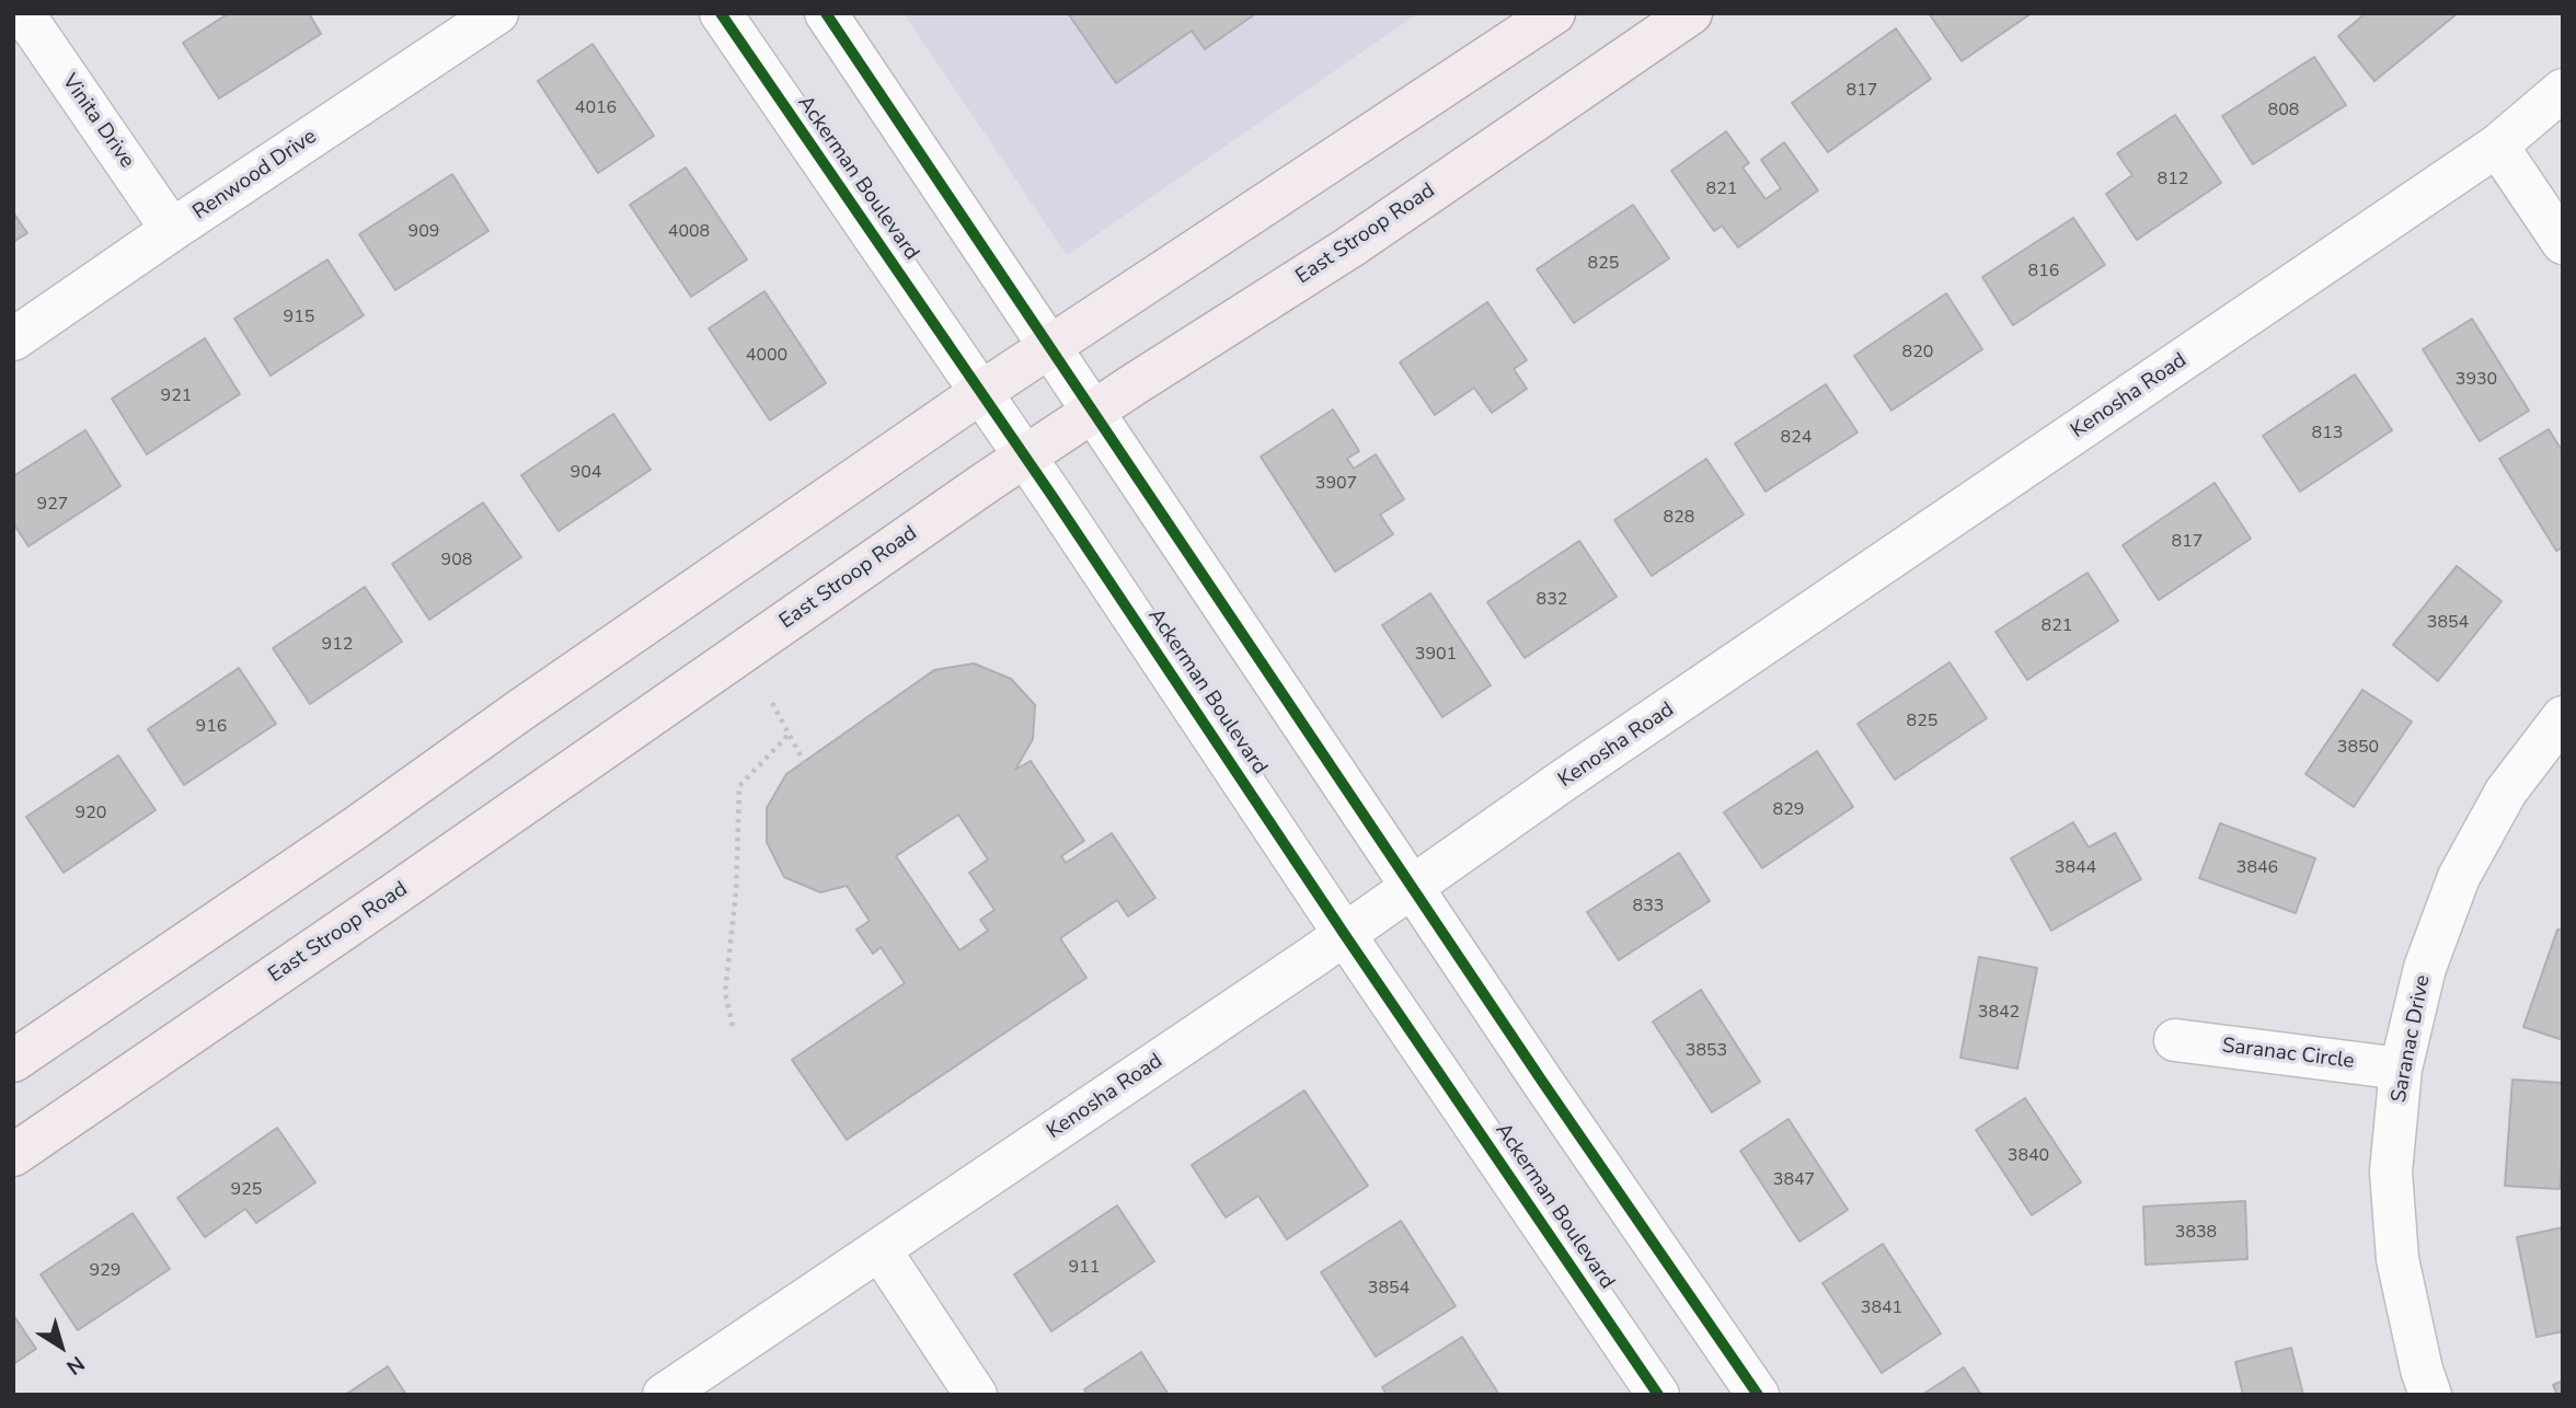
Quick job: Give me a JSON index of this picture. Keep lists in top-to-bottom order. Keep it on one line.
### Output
{"streets":{"main road":["East Stroop Road"],"street":["Vinita Drive","Renwood Drive","Ackerman Boulevard","Kenosha Road","Saranac Drive","Saranac Circle"]},"crossings":[["Vinita Drive","Renwood Drive"],["Ackerman Boulevard","East Stroop Road"],["Ackerman Boulevard","Kenosha Road"],["Saranac Drive","Saranac Circle"]],"house_numbers":["817","4016","808","812","821","909","4008","825","816","915","820","4000","3930","921","813","824","904","3907","927","828","817","908","832","3854","821","912","3901","825","916","3850","829","920","3844","3846","833","3842","3853","3840","3847","925","3838","911","929","3854","3841"],"north":"bottom right"}
